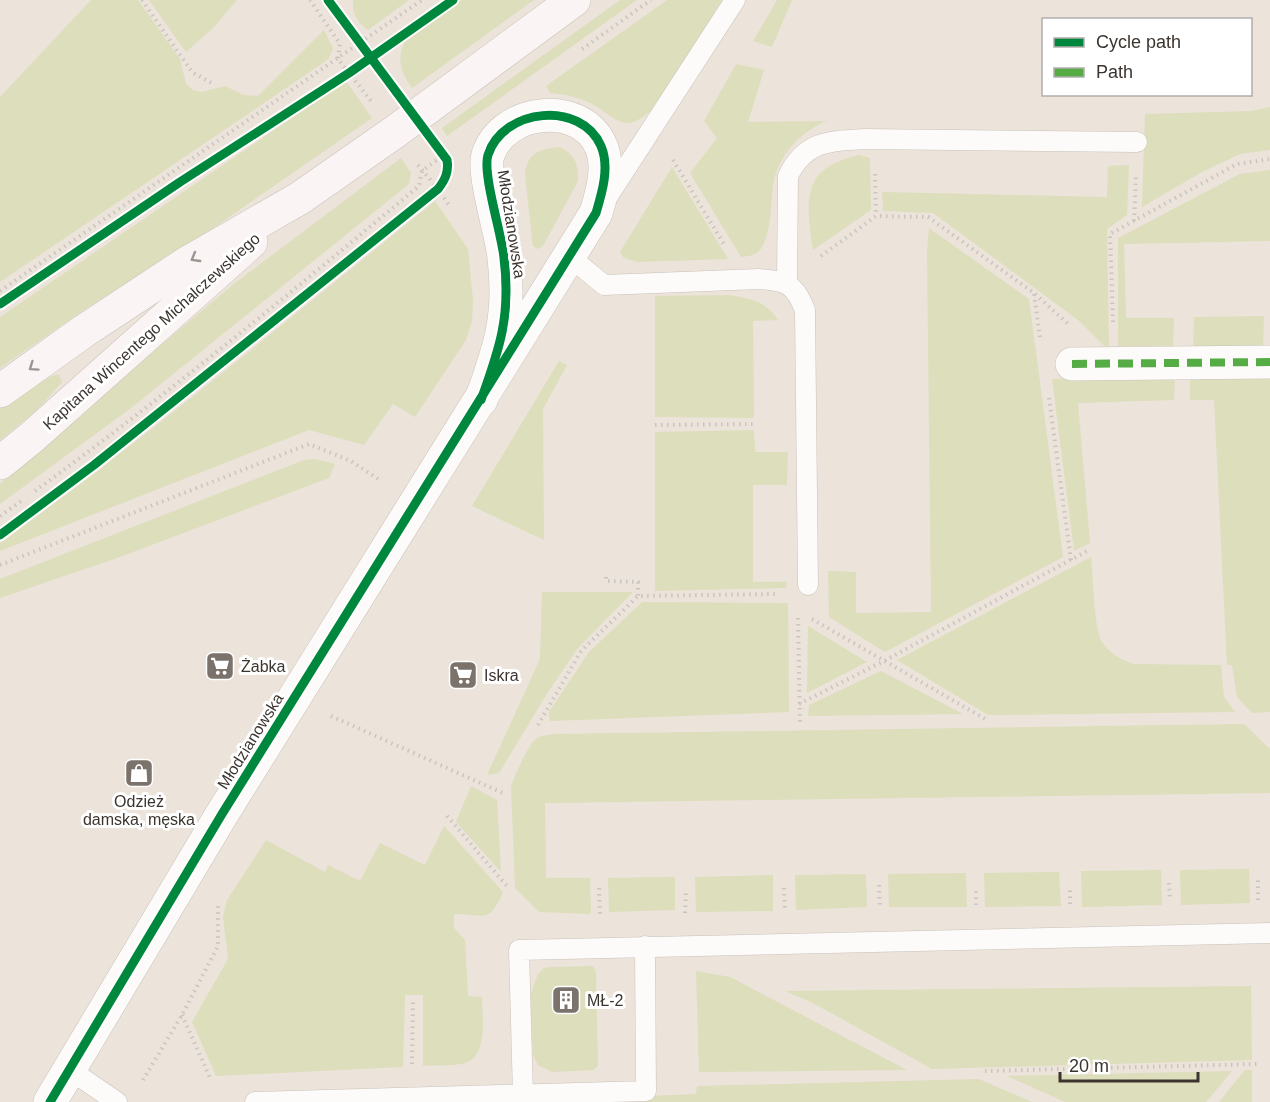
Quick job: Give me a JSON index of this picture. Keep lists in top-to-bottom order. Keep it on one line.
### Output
{"streets":{"main road":["Kapitana Wincentego Michalczewskiego"],"street":["Młodzianowska"]},"places":{"supermarket":["Żabka","Iskra"],"shop":["Odzież damska, męska"],"building":["MŁ-2"]},"legend":["Cycle path","Path"],"scale_bar":"20 m"}
